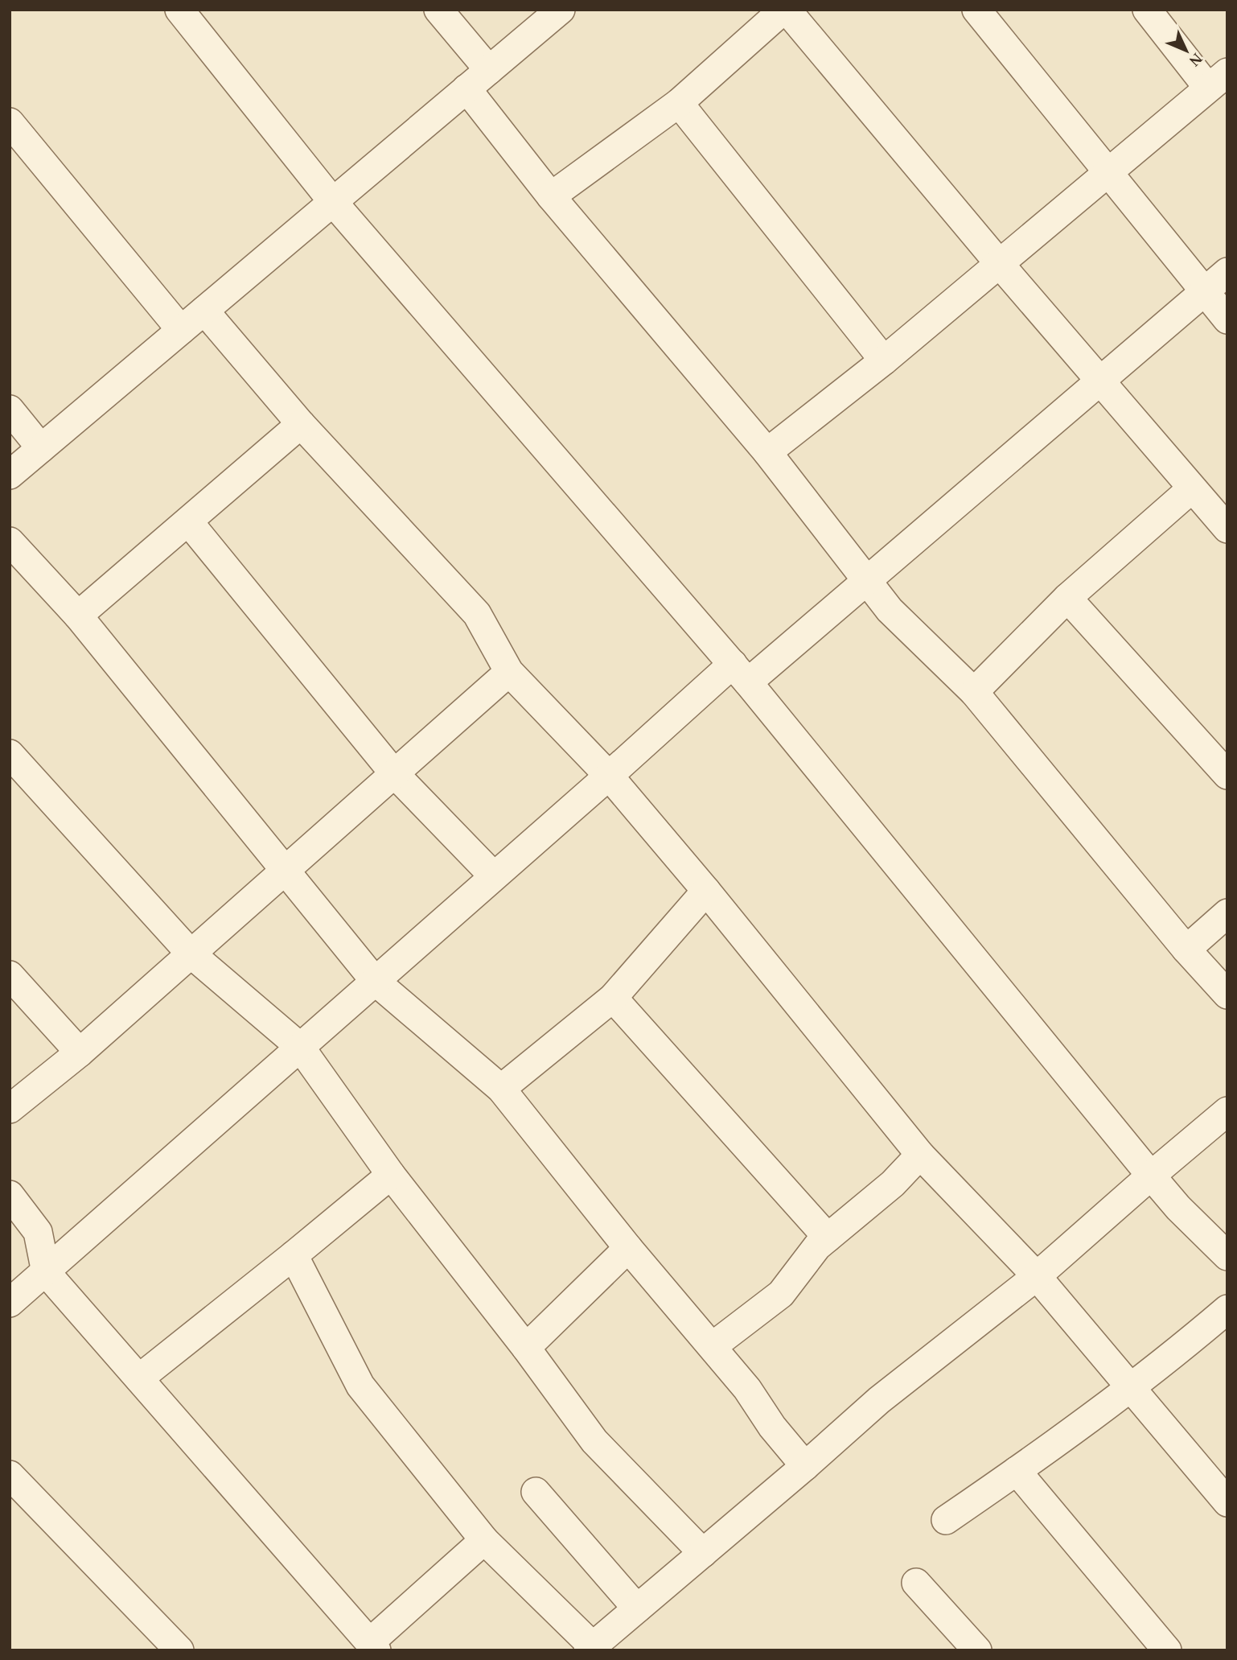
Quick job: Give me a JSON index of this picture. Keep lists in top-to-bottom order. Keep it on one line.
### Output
{"north":"bottom right"}
